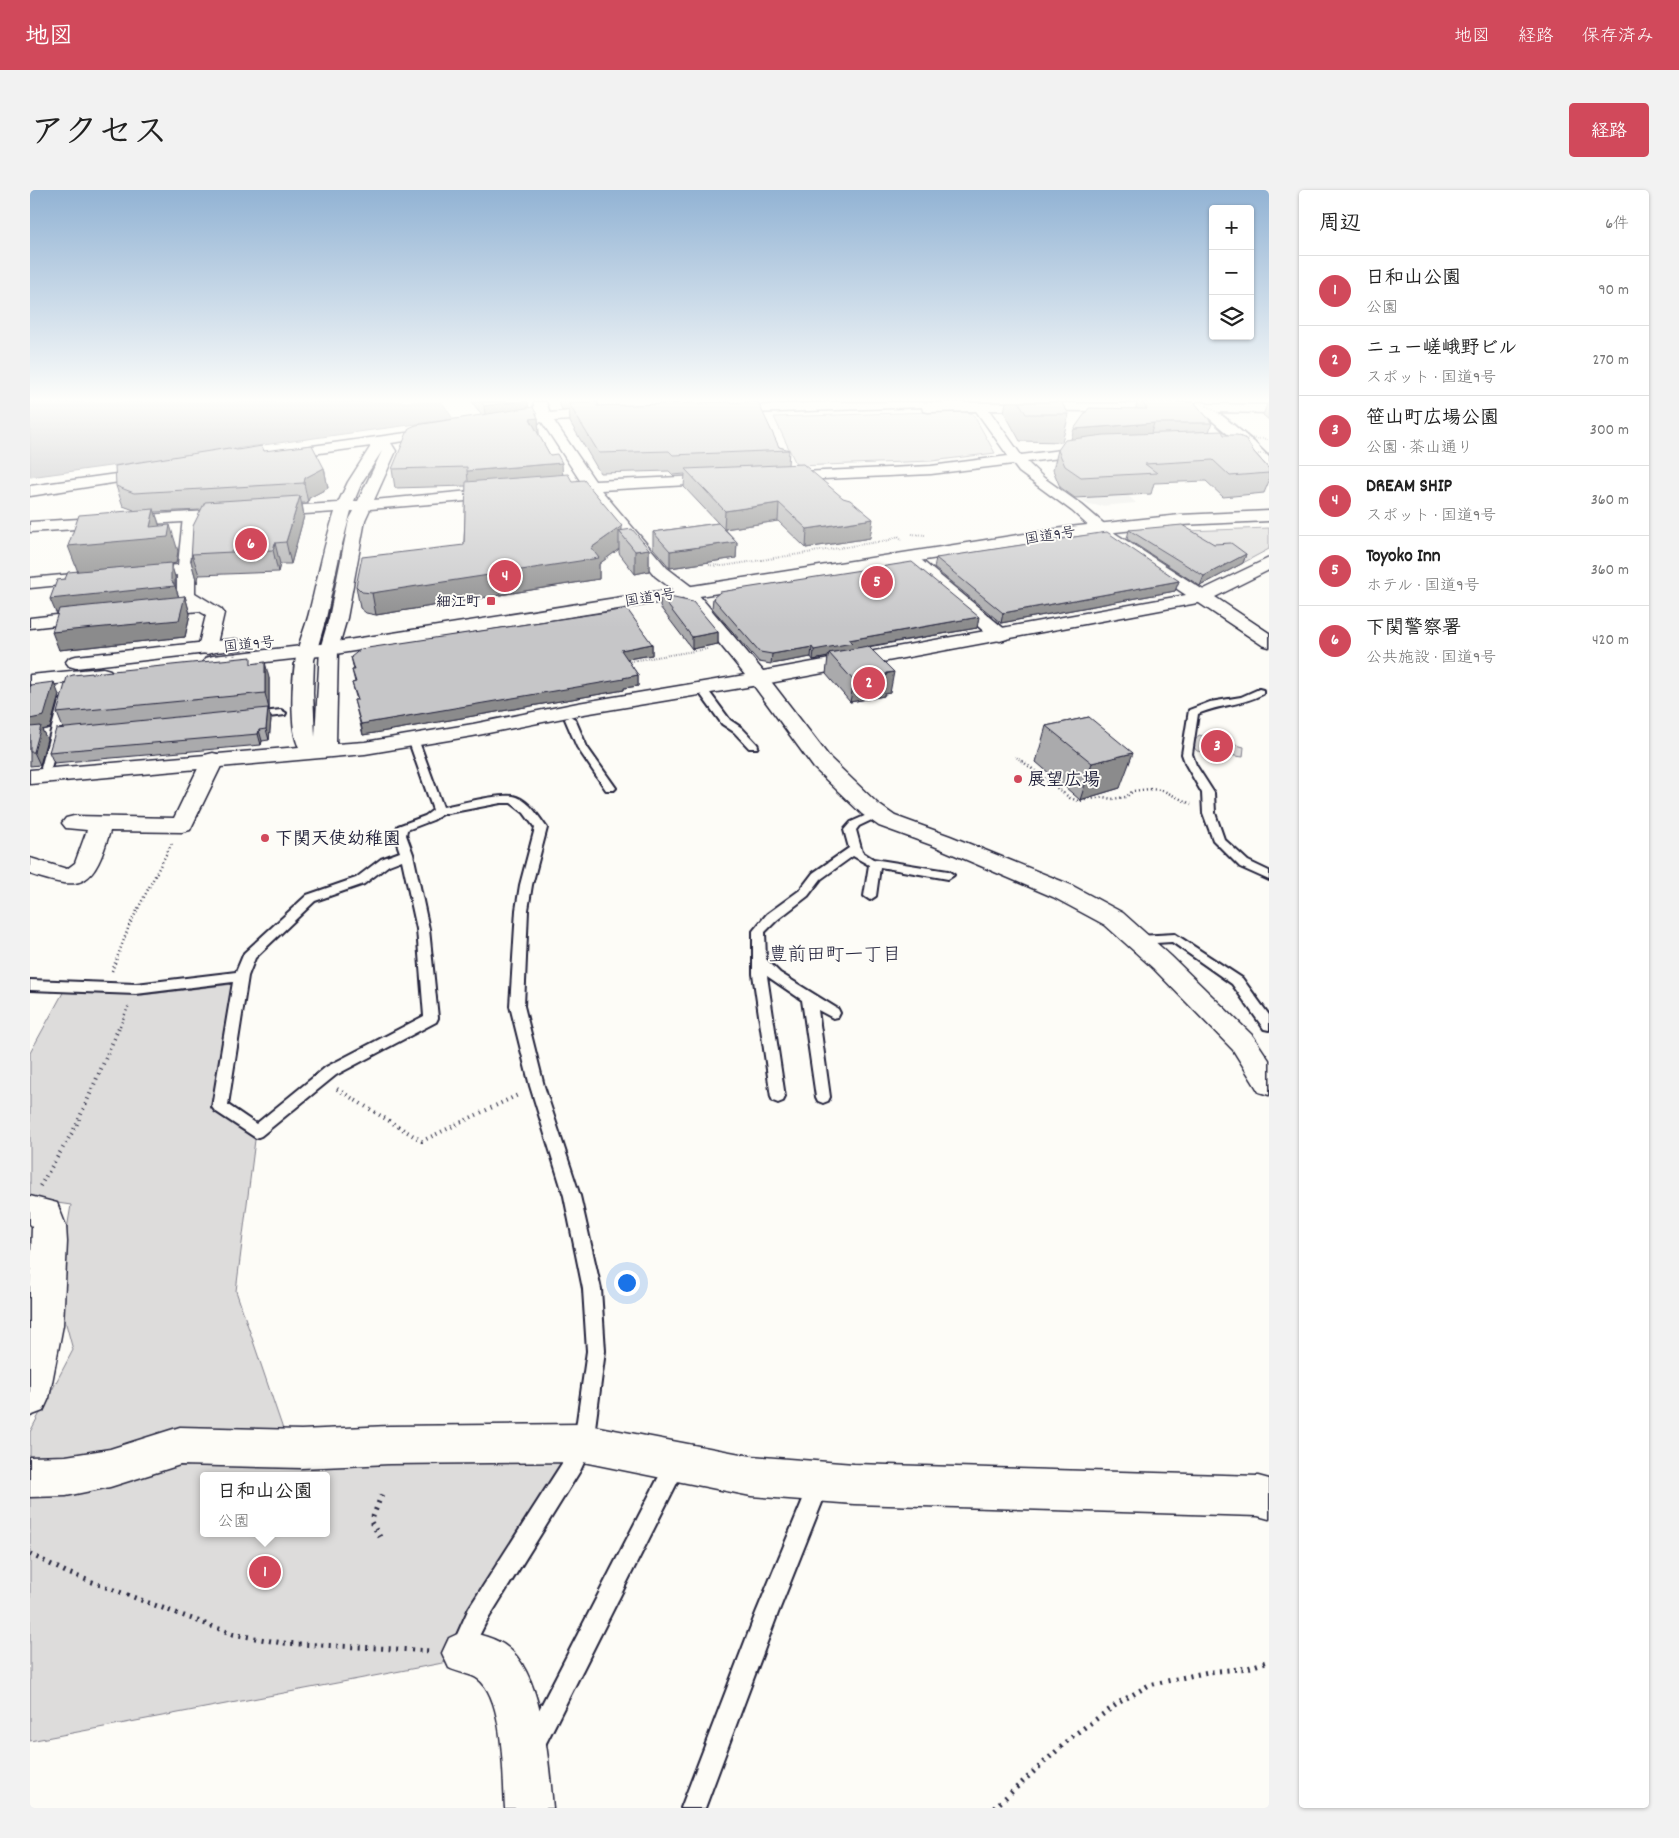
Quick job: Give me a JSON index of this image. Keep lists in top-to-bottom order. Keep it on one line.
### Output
{"streets":{"main road":["国道9号"]},"districts":["豊前田町一丁目"],"places":{"transit":["細江町"],"other":["展望広場","下関天使幼稚園"]},"page":{"header":"地図","nav":["地図","経路","保存済み"],"title":"アクセス","buttons":"経路","heading":["周辺","6件"],"map_buttons":["+","−"],"list":[{"mark":"1","name":"日和山公園","note":"公園","value":"90 m"},{"mark":"2","name":"ニュー嵯峨野ビル","note":"スポット · 国道9号","value":"270 m"},{"mark":"3","name":"笹山町広場公園","note":"公園 · 茶山通り","value":"300 m"},{"mark":"4","name":"DREAM SHIP","note":"スポット · 国道9号","value":"360 m"},{"mark":"5","name":"Toyoko Inn","note":"ホテル · 国道9号","value":"360 m"},{"mark":"6","name":"下関警察署","note":"公共施設 · 国道9号","value":"420 m"}],"pins":["6","4","5","2","3","1"],"popup":["日和山公園","公園"]}}
